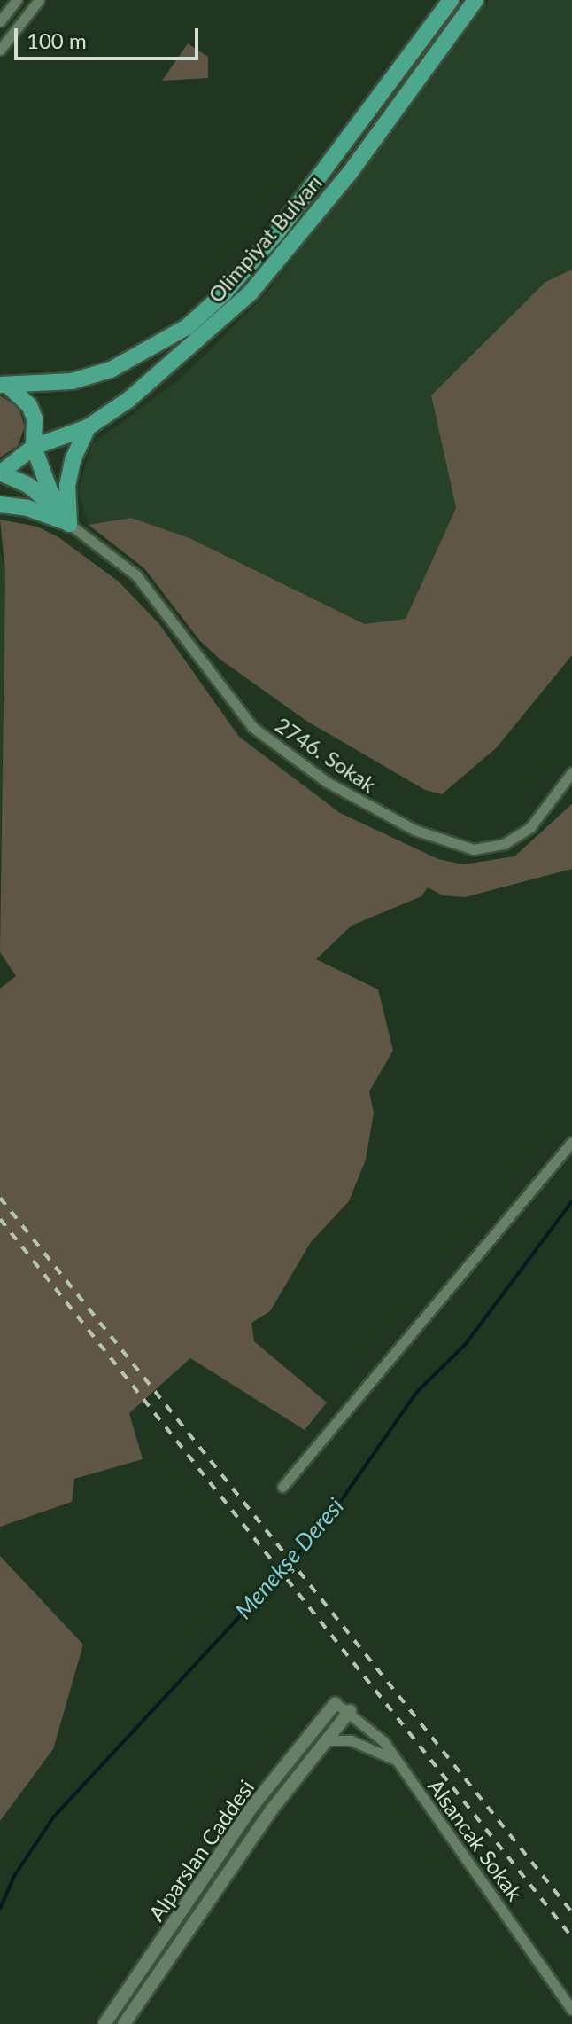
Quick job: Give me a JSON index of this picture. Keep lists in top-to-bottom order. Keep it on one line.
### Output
{"streets":{"main road":["Olimpiyat Bulvarı"],"street":["2746. Sokak","Alsancak Sokak","Alparslan Caddesi"]},"crossings":[["Alsancak Sokak","Alparslan Caddesi"]],"water":["Menekşe Deresi"],"scale_bar":"100 m"}
